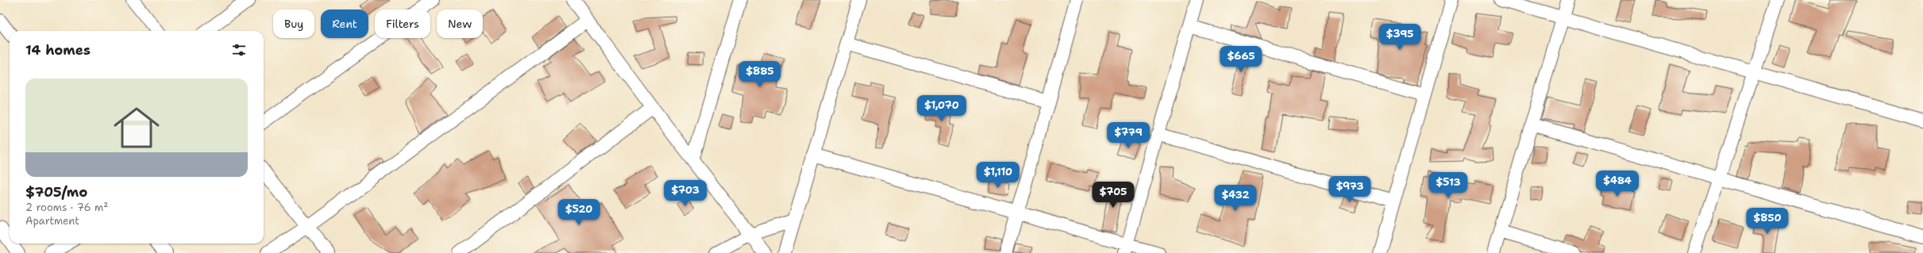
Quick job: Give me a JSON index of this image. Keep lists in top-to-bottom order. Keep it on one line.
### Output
{"page":{"chip":["Buy","Rent","Filters","New"],"price":["$395","$665","$885","$1,070","$779","$1,110","$484","$513","$973","$703","$705","$432","$520","$850"],"heading":"14 homes","list":[{"name":"$705/mo","note":"2 rooms · 76 m² · Apartment"}]}}
